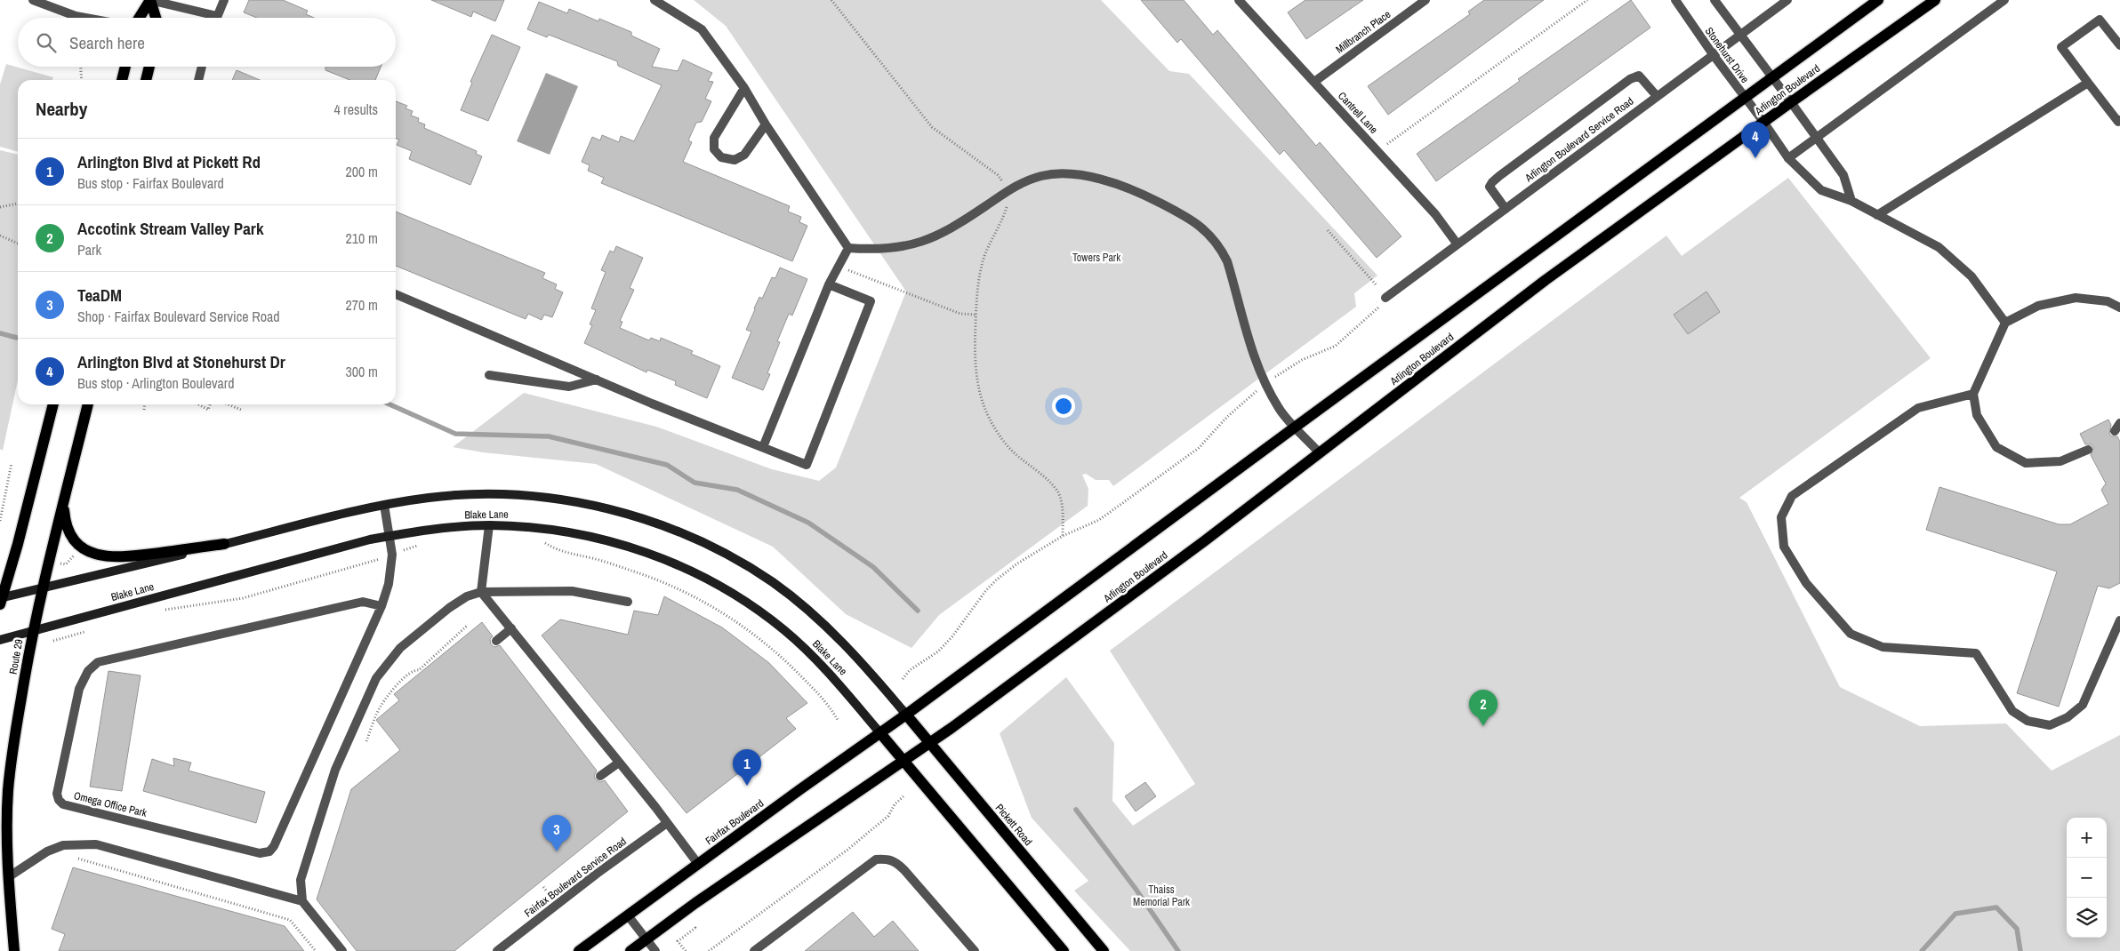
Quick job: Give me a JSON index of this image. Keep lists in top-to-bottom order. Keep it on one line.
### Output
{"streets":{"main road":["Arlington Boulevard","Blake Lane","Route 29","Fairfax Boulevard","Pickett Road"],"street":["Millbranch Place","Stonehurst Drive","Cantrell Lane","Arlington Boulevard Service Road","Omega Office Park","Fairfax Boulevard Service Road"]},"crossings":[["Millbranch Place","Cantrell Lane"],["Stonehurst Drive","Arlington Boulevard"],["Stonehurst Drive","Arlington Boulevard Service Road"],["Arlington Boulevard","Blake Lane"],["Arlington Boulevard","Fairfax Boulevard"],["Arlington Boulevard","Pickett Road"],["Cantrell Lane","Arlington Boulevard Service Road"],["Blake Lane","Route 29"],["Blake Lane","Omega Office Park"],["Blake Lane","Fairfax Boulevard"],["Blake Lane","Pickett Road"],["Fairfax Boulevard","Pickett Road"]],"parks":["Towers Park","Thaiss Memorial Park"],"page":{"search":"Search here","heading":["Nearby","4 results"],"pins":["4","2","1","3"],"list":[{"mark":"1","name":"Arlington Blvd at Pickett Rd","note":"Bus stop · Fairfax Boulevard","value":"200 m"},{"mark":"2","name":"Accotink Stream Valley Park","note":"Park","value":"210 m"},{"mark":"3","name":"TeaDM","note":"Shop · Fairfax Boulevard Service Road","value":"270 m"},{"mark":"4","name":"Arlington Blvd at Stonehurst Dr","note":"Bus stop · Arlington Boulevard","value":"300 m"}],"map_buttons":["+","−"]}}
